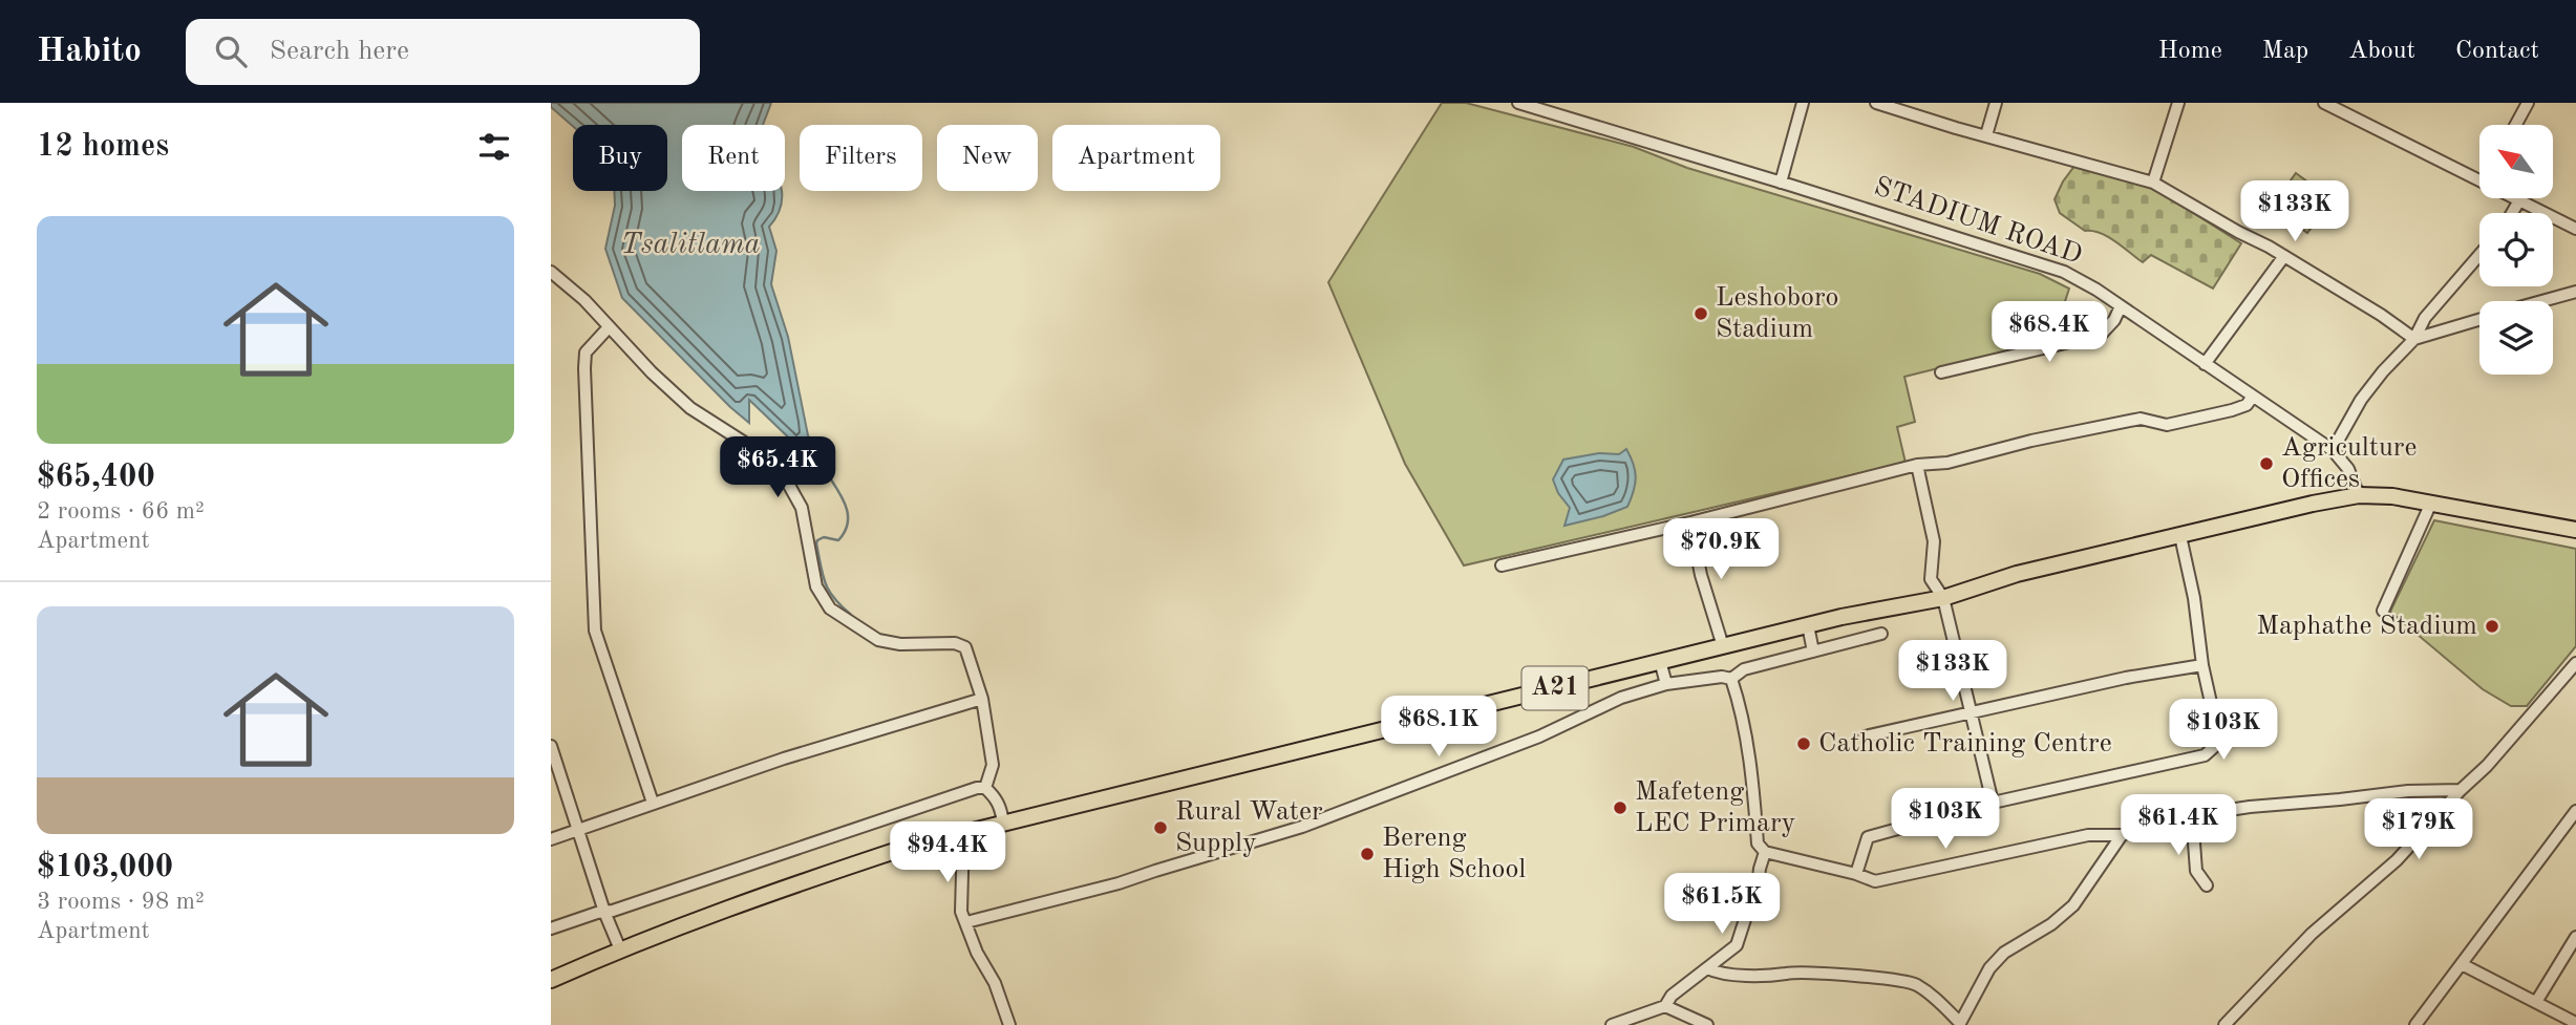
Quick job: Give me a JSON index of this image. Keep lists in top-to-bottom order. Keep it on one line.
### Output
{"streets":{"main road":["A21"],"street":["STADIUM ROAD"]},"crossings":[["STADIUM ROAD","A21"]],"water":["Tsalitlama"],"places":["Leshoboro Stadium","Agriculture Offices","Maphathe Stadium","Catholic Training Centre","Mafeteng LEC Primary","Rural Water Supply","Bereng High School"],"north":"top left","page":{"header":"Habito","search":"Search here","nav":["Home","Map","About","Contact"],"heading":"12 homes","chip":["Buy","Rent","Filters","New","Apartment"],"price":["$133K","$68.4K","$65.4K","$70.9K","$133K","$68.1K","$103K","$103K","$61.4K","$179K","$94.4K","$61.5K"],"list":[{"name":"$65,400","note":"2 rooms · 66 m² · Apartment"},{"name":"$103,000","note":"3 rooms · 98 m² · Apartment"}]}}
